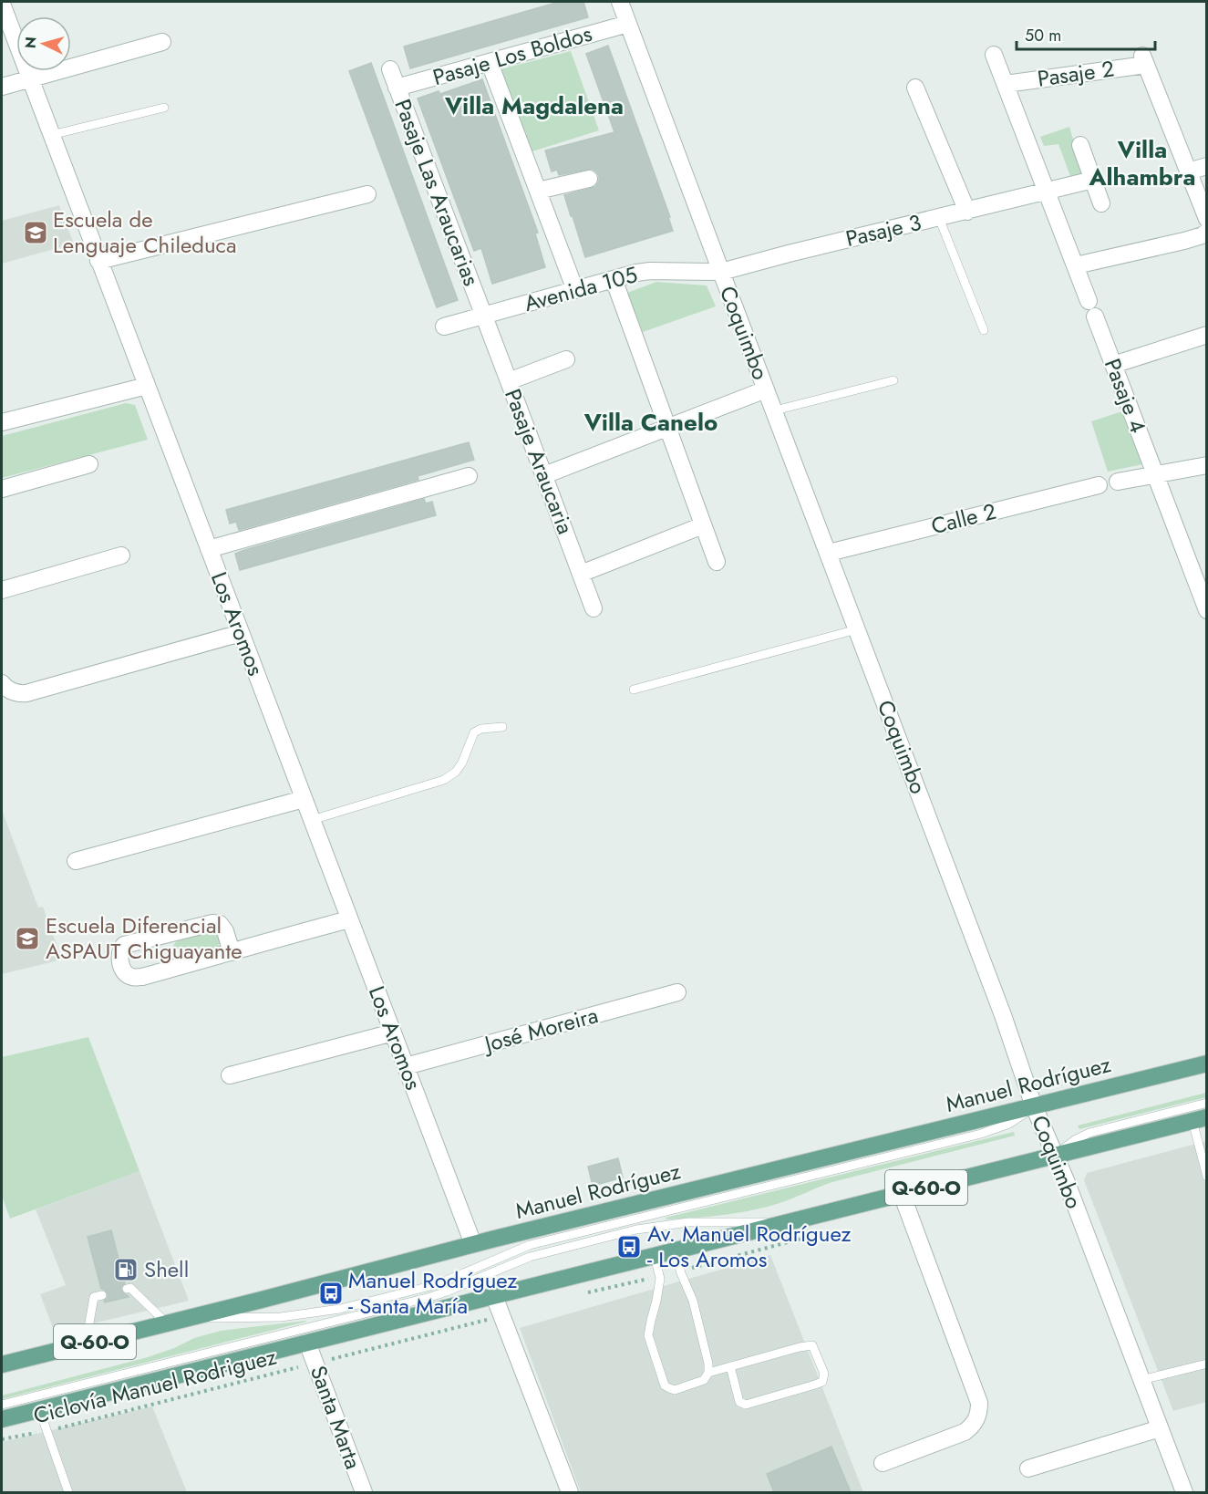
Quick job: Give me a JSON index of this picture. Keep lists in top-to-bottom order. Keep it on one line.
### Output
{"streets":{"main road":["Manuel Rodríguez","Q-60-O"],"street":["Pasaje Los Boldos","Pasaje 2","Pasaje Las Araucarias","Pasaje 3","Avenida 105","Coquimbo","Pasaje 4","Pasaje Araucaria","Calle 2","Los Aromos","José Moreira","Santa Marta"],"path":["Ciclovía Manuel Rodriguez"]},"crossings":[["Pasaje Los Boldos","Pasaje Las Araucarias"],["Pasaje Los Boldos","Coquimbo"],["Pasaje Las Araucarias","Avenida 105"],["Pasaje Las Araucarias","Pasaje Araucaria"],["Pasaje 3","Avenida 105"],["Pasaje 3","Coquimbo"],["Avenida 105","Coquimbo"],["Avenida 105","Pasaje Araucaria"],["Coquimbo","Calle 2"],["Coquimbo","Manuel Rodríguez"],["Coquimbo","Q-60-O"],["Los Aromos","José Moreira"],["Los Aromos","Manuel Rodríguez"],["Q-60-O","Santa Marta"],["Ciclovía Manuel Rodriguez","Santa Marta"]],"districts":["Villa Magdalena","Villa Alhambra","Villa Canelo"],"places":{"school or university":["Escuela de Lenguaje Chileduca","Escuela Diferencial ASPAUT Chiguayante"],"bus stop":["Av. Manuel Rodríguez - Los Aromos","Manuel Rodríguez - Santa María"],"fuel station":["Shell"]},"scale_bar":"50 m","north":"left"}
